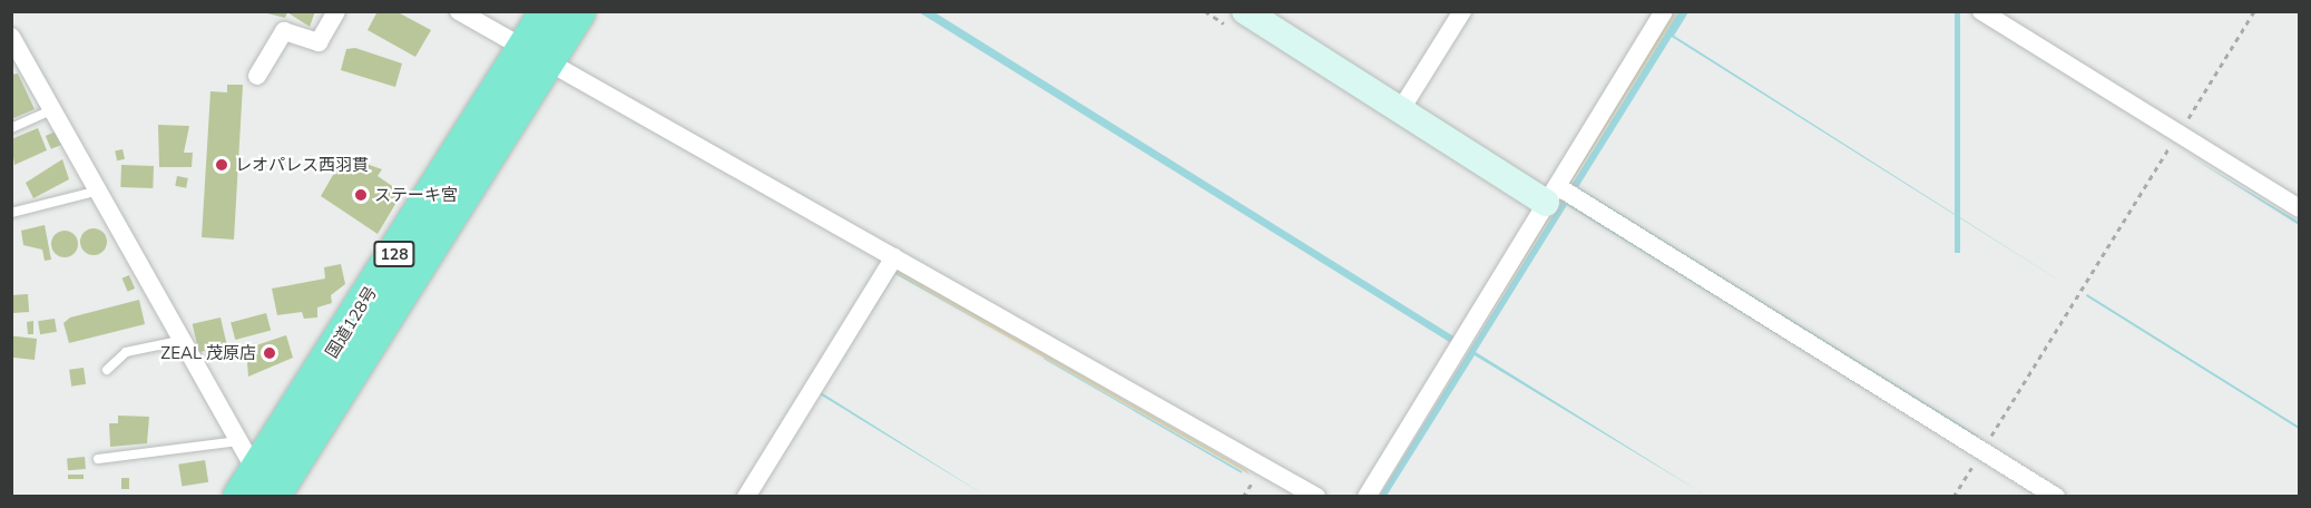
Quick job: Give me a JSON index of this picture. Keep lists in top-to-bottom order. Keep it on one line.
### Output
{"streets":{"highway":["128","国道128号"]},"places":["レオパレス西羽貫","ステーキ宮","ZEAL 茂原店"]}
